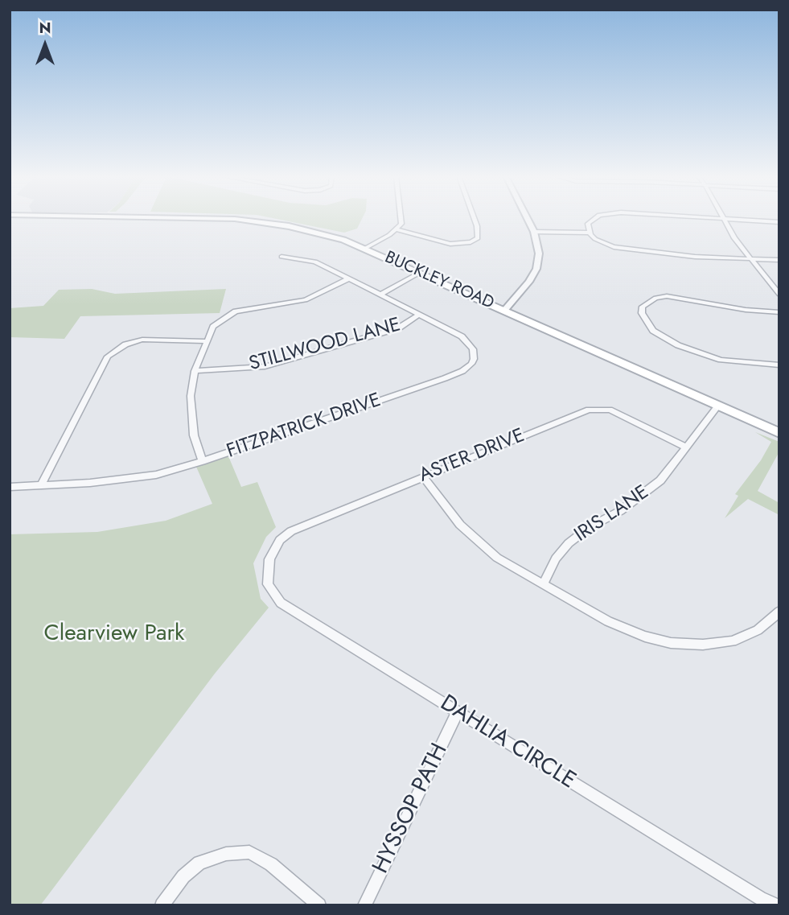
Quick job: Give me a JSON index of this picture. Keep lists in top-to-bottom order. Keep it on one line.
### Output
{"streets":{"main road":["BUCKLEY ROAD"],"street":["STILLWOOD LANE","FITZPATRICK DRIVE","ASTER DRIVE","IRIS LANE","DAHLIA CIRCLE","HYSSOP PATH"]},"crossings":[["BUCKLEY ROAD","IRIS LANE"],["STILLWOOD LANE","FITZPATRICK DRIVE"],["ASTER DRIVE","IRIS LANE"],["ASTER DRIVE","DAHLIA CIRCLE"],["DAHLIA CIRCLE","HYSSOP PATH"]],"parks":["Clearview Park"],"north":"top"}
